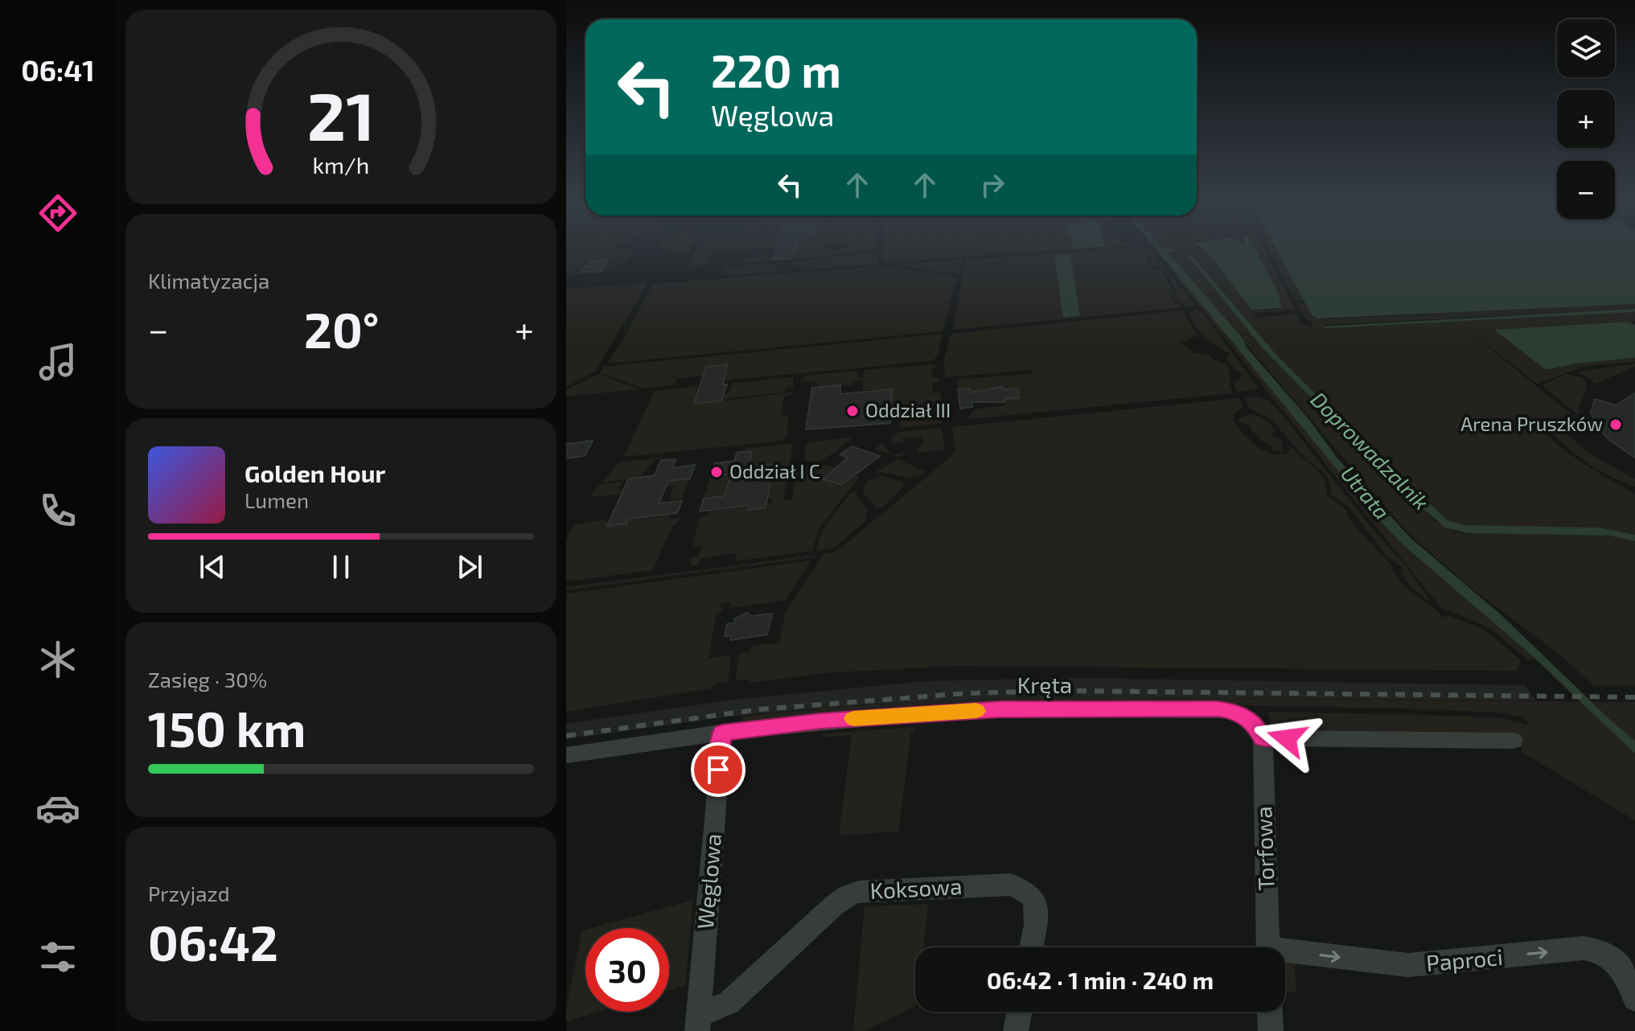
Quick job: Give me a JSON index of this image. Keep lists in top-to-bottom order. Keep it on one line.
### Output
{"streets":{"street":["Kręta","Torfowa","Węglowa","Koksowa","Paproci"]},"crossings":[["Kręta","Torfowa"],["Kręta","Węglowa"],["Węglowa","Koksowa"]],"one_way":["Paproci"],"water":["Doprowadzalnik","Utrata"],"places":["Oddział III","Arena Pruszków","Oddział I C"],"page":{"tabs":"06:41","map_buttons":["+","−"],"turn":["220 m","Węglowa"],"tile":["Klimatyzacja",["Zasięg · 30%","150 km"],["Przyjazd","06:42"]],"heat":["−","20°","+"],"song":["Golden Hour","Lumen"],"limit":"30","trip":"06:42 · 1 min · 240 m","gauge":["21","km/h"]}}
